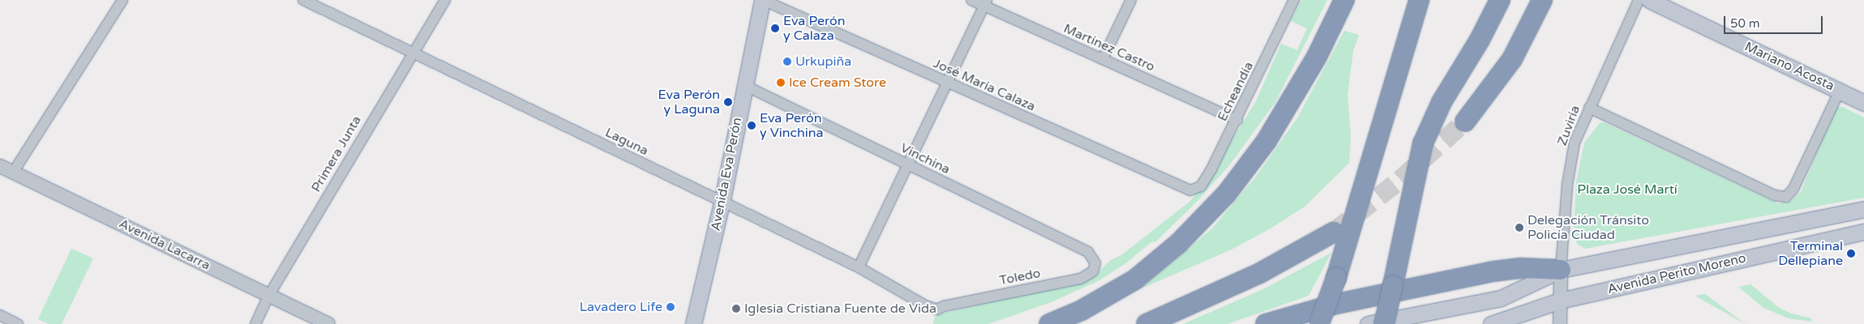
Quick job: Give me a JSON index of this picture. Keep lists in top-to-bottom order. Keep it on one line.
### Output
{"streets":{"main road":["Mariano Acosta","Avenida Eva Perón","Avenida Perito Moreno"],"street":["Martínez Castro","José María Calaza","Echeandía","Zuviría","Laguna","Primera Junta","Vinchina","Avenida Lacarra","Toledo"]},"crossings":[["Martínez Castro","Echeandía"],["José María Calaza","Echeandía"],["José María Calaza","Avenida Eva Perón"],["Zuviría","Avenida Perito Moreno"],["Laguna","Primera Junta"],["Laguna","Avenida Eva Perón"],["Laguna","Toledo"],["Primera Junta","Avenida Lacarra"],["Vinchina","Avenida Eva Perón"],["Vinchina","Toledo"]],"parks":["Plaza José Martí"],"places":["Eva Perón y Calaza","Urkupiña","Ice Cream Store","Eva Perón y Laguna","Eva Perón y Vinchina","Delegación Tránsito Policía Ciudad","Terminal Dellepiane","Lavadero Life","Iglesia Cristiana Fuente de Vida"],"scale_bar":"50 m"}
